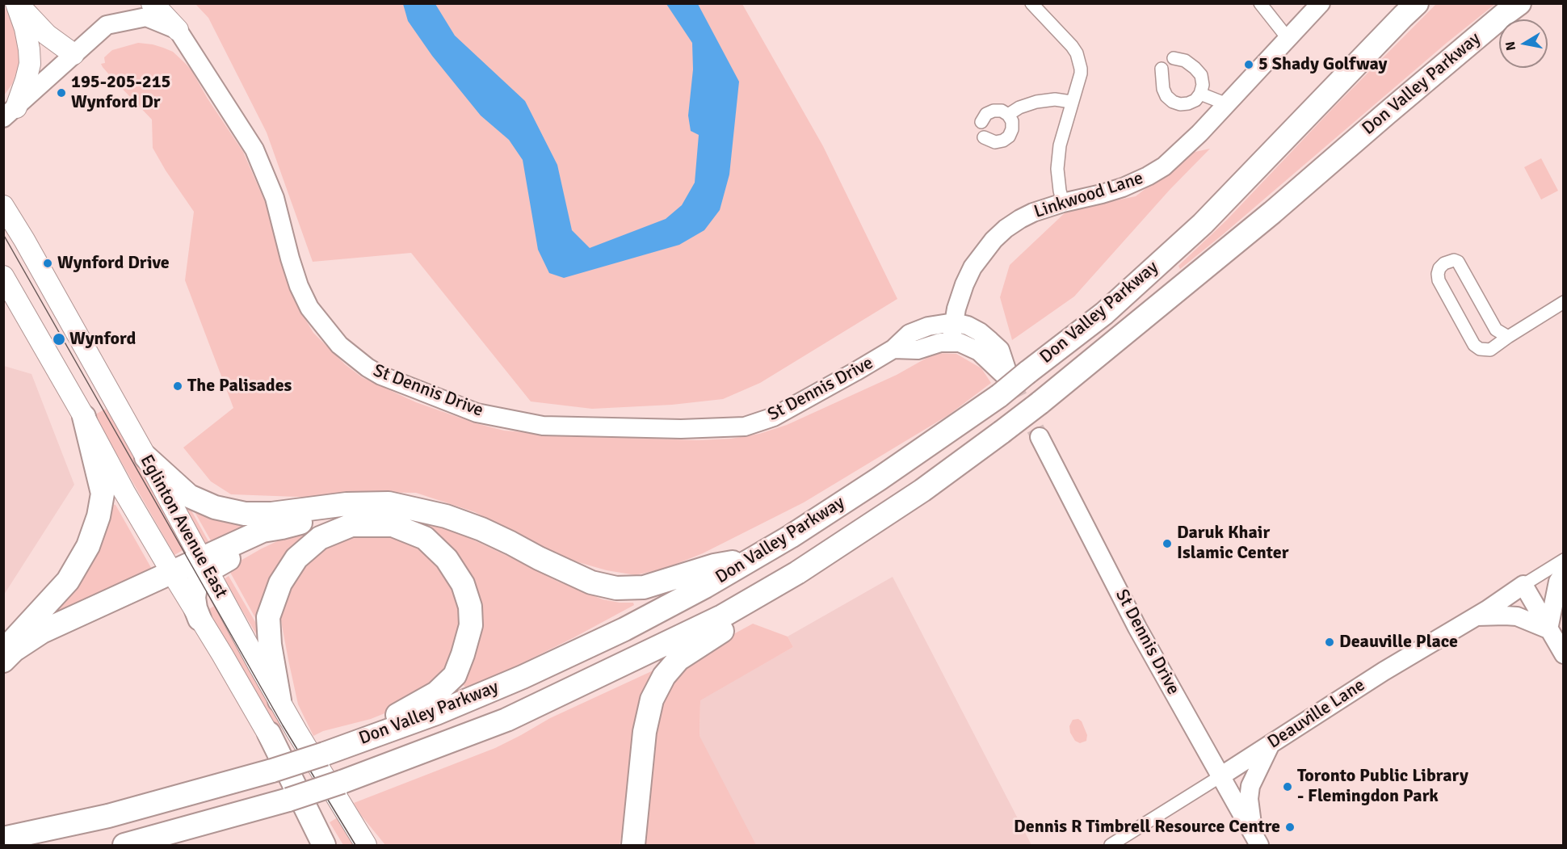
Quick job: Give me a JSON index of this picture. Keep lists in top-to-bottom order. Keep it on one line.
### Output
{"streets":{"highway":["Don Valley Parkway"],"main road":["Eglinton Avenue East"],"street":["Linkwood Lane","St Dennis Drive","Deauville Lane"]},"crossings":[["Linkwood Lane","St Dennis Drive"],["St Dennis Drive","Deauville Lane"]],"places":["5 Shady Golfway","195-205-215 Wynford Dr","Wynford Drive","Wynford","The Palisades","Daruk Khair Islamic Center","Deauville Place","Toronto Public Library - Flemingdon Park","Dennis R Timbrell Resource Centre"],"north":"left"}
